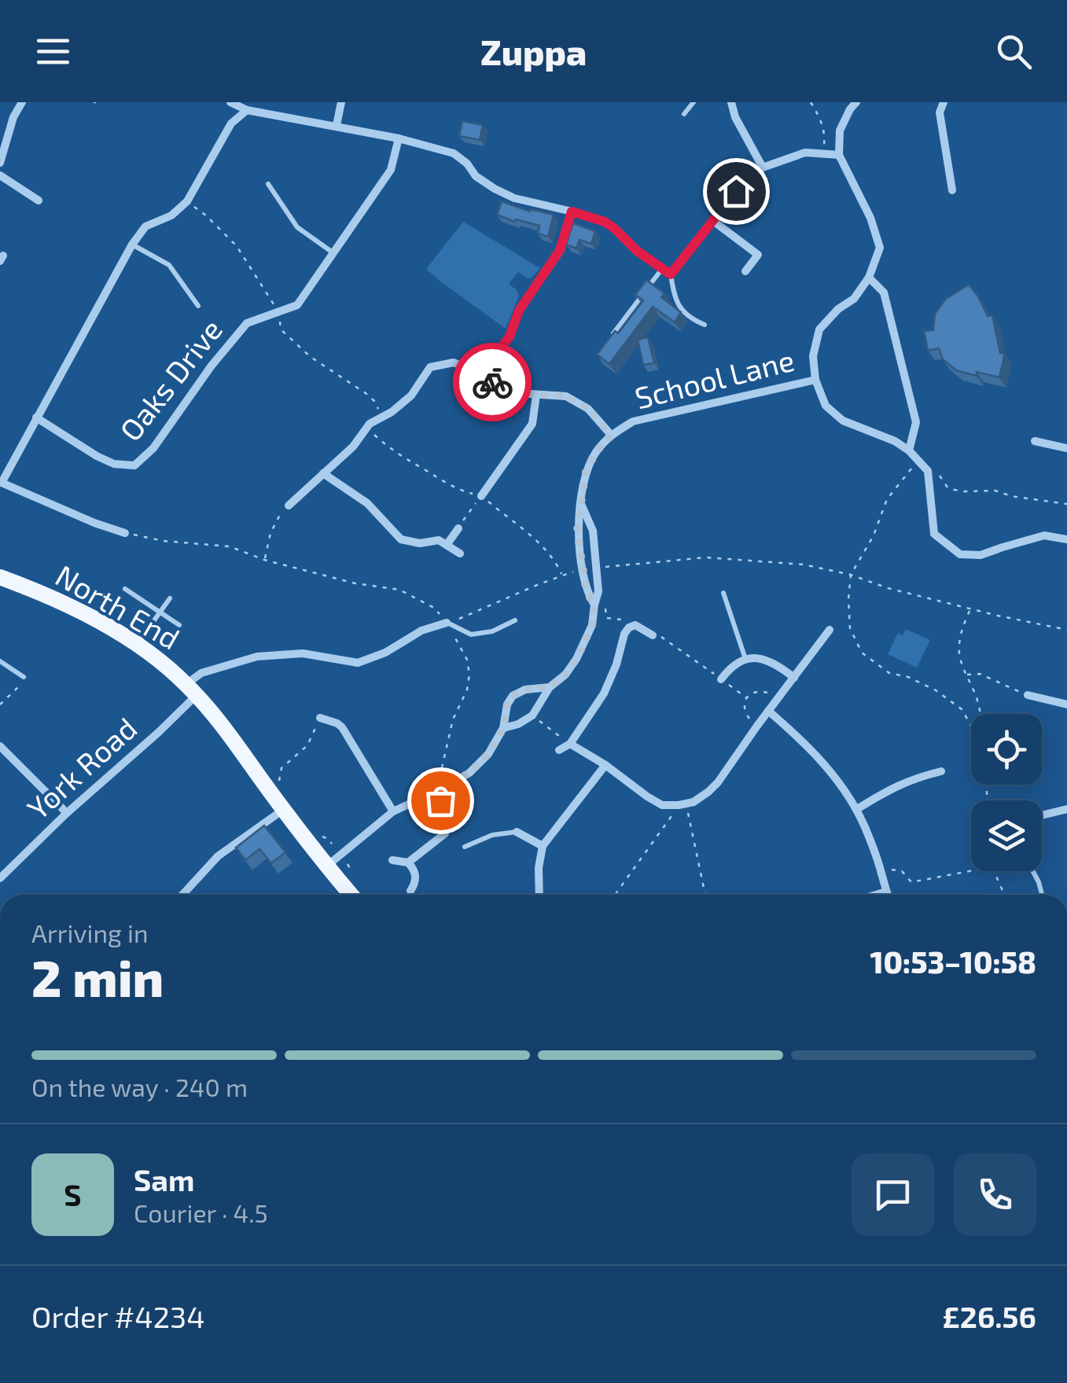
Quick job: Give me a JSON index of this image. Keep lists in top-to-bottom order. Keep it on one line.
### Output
{"streets":{"main road":["North End"],"street":["School Lane","Oaks Drive","York Road"]},"crossings":[["North End","York Road"]],"page":{"header":"Zuppa","heading":["2 min","Arriving in","10:53–10:58"],"panel":["Sam","Courier · 4.5","Order #4234","£26.56"],"bar":"On the way · 240 m","round":"S"}}
